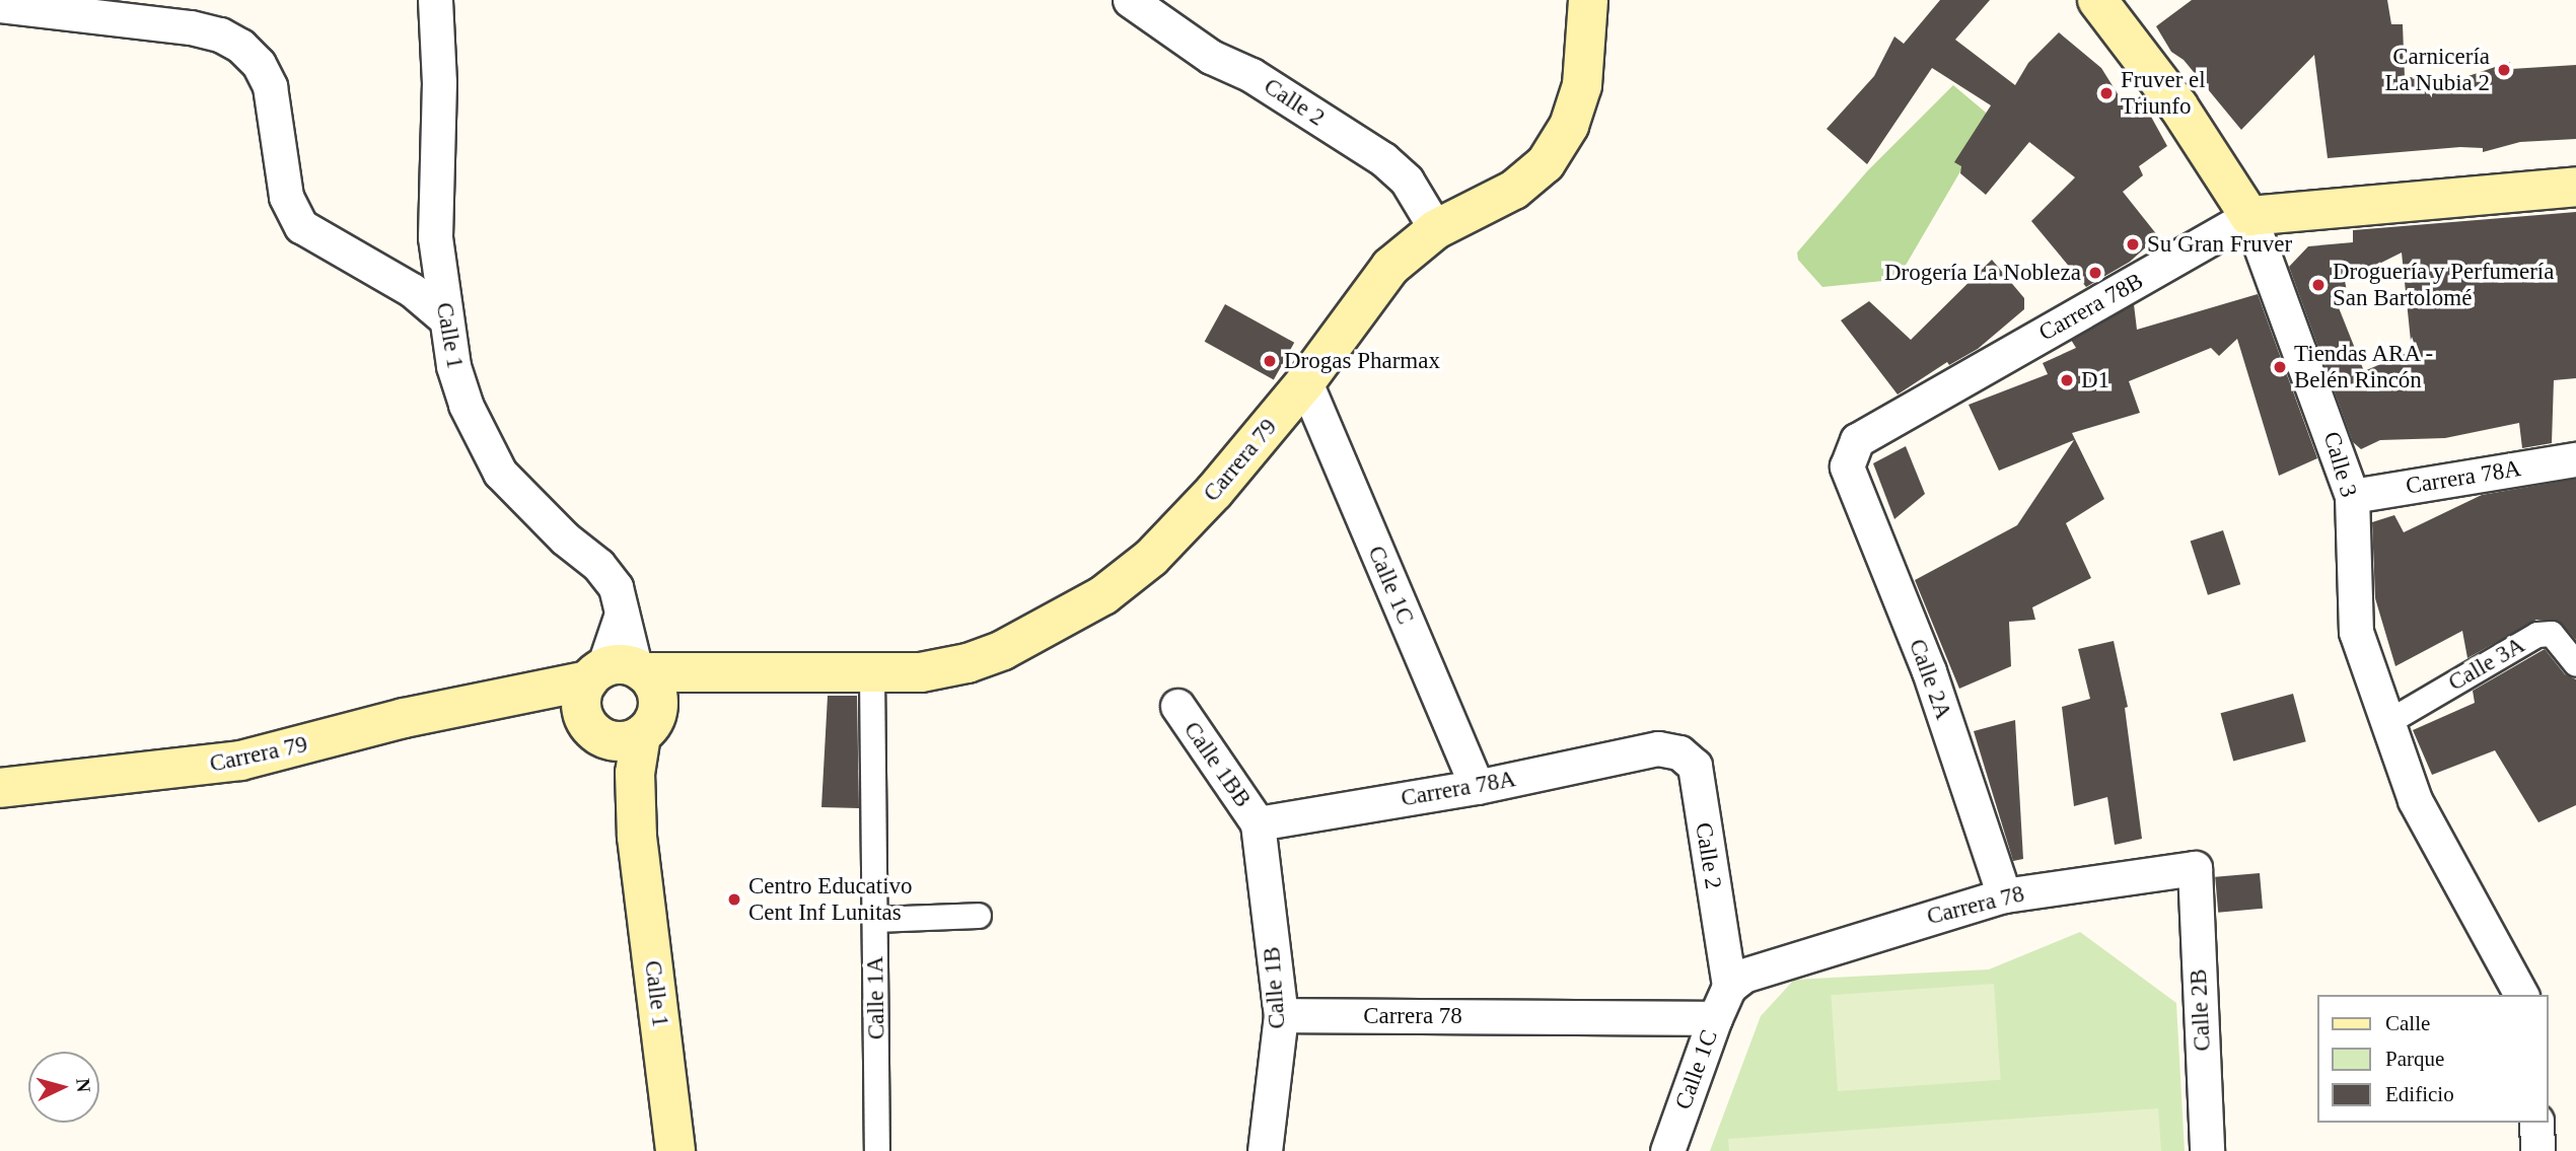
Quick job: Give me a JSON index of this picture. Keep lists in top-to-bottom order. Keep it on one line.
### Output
{"streets":{"main road":["Carrera 78B","Calle 1","Carrera 79","Calle 3"],"street":["Calle 2","Carrera 78A","Calle 1C","Calle 3A","Calle 2A","Calle 1BB","Carrera 78","Calle 1B","Calle 1A","Calle 2B"]},"crossings":[["Calle 2","Carrera 79"],["Calle 2","Carrera 78A"],["Calle 2","Calle 1C"],["Calle 2","Carrera 78"],["Carrera 78B","Calle 3"],["Carrera 78B","Calle 2A"],["Calle 1","Carrera 79"],["Carrera 79","Calle 1C"],["Carrera 79","Calle 1A"],["Calle 3","Carrera 78A"],["Calle 3","Calle 3A"],["Carrera 78A","Calle 1C"],["Carrera 78A","Calle 1BB"],["Carrera 78A","Calle 1B"],["Calle 1C","Carrera 78"],["Calle 2A","Carrera 78"],["Calle 1BB","Calle 1B"],["Carrera 78","Calle 1B"],["Carrera 78","Calle 2B"]],"places":["Carnicería La Nubia 2","Fruver el Triunfo","Su Gran Fruver","Drogería La Nobleza","Droguería y Perfumería San Bartolomé","Drogas Pharmax","Tiendas ARA - Belén Rincón","D1","Centro Educativo Cent Inf Lunitas"],"legend":["Calle","Parque","Edificio"],"north":"right"}
